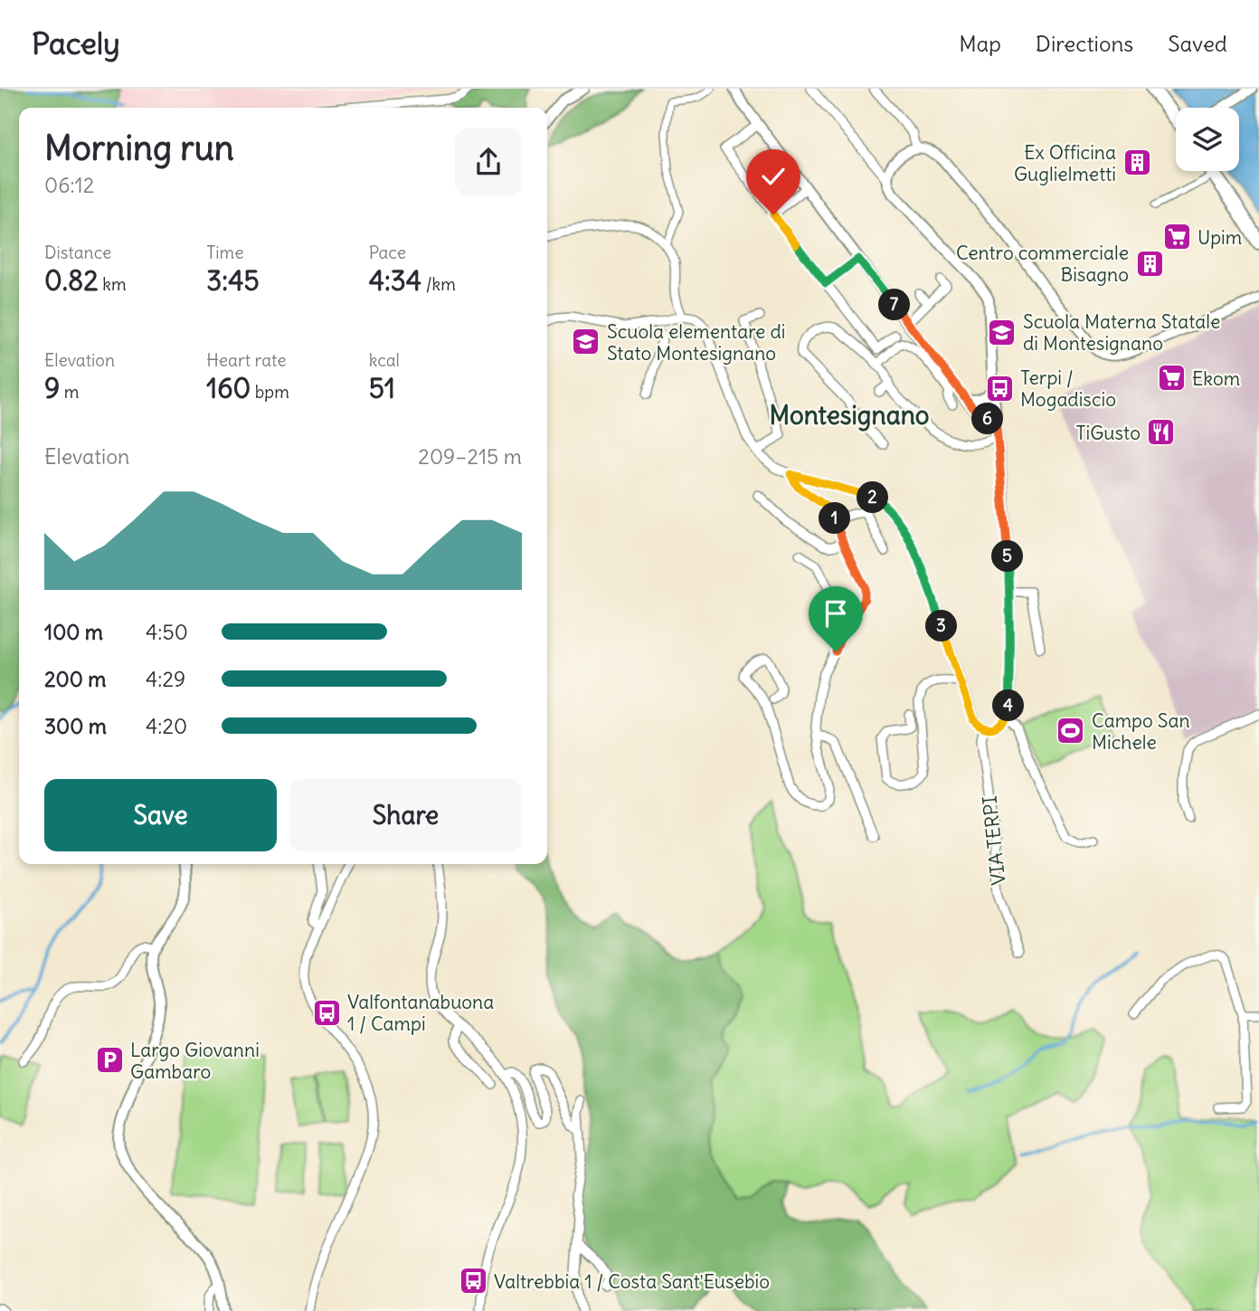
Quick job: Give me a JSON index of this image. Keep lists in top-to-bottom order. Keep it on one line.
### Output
{"streets":{"street":["VIA TERPI"]},"districts":["Montesignano"],"places":{"building":["Ex Officina Guglielmetti","Centro commerciale Bisagno"],"supermarket":["Upim","Ekom"],"school or university":["Scuola Materna Statale di Montesignano","Scuola elementare di Stato Montesignano"],"bus stop":["Terpi / Mogadiscio","Valfontanabuona 1 / Campi","Valtrebbia 1 / Costa Sant'Eusebio"],"restaurant":["TiGusto"],"sports":["Campo San Michele"],"parking":["Largo Giovanni Gambaro"]},"page":{"header":"Pacely","nav":["Map","Directions","Saved"],"heading":["Morning run","06:12"],"stats":[["Distance","0.82 km"],["Time","3:45"],["Pace","4:34 /km"],["Elevation","9 m"],["Heart rate","160 bpm"],["kcal","51"]],"pins":["7","6","2","1","5","3","4"],"chart":["Elevation","209–215 m"],"list":[{"name":"100 m","note":"4:50"},{"name":"200 m","note":"4:29"},{"name":"300 m","note":"4:20"}],"buttons":["Save","Share"]}}
